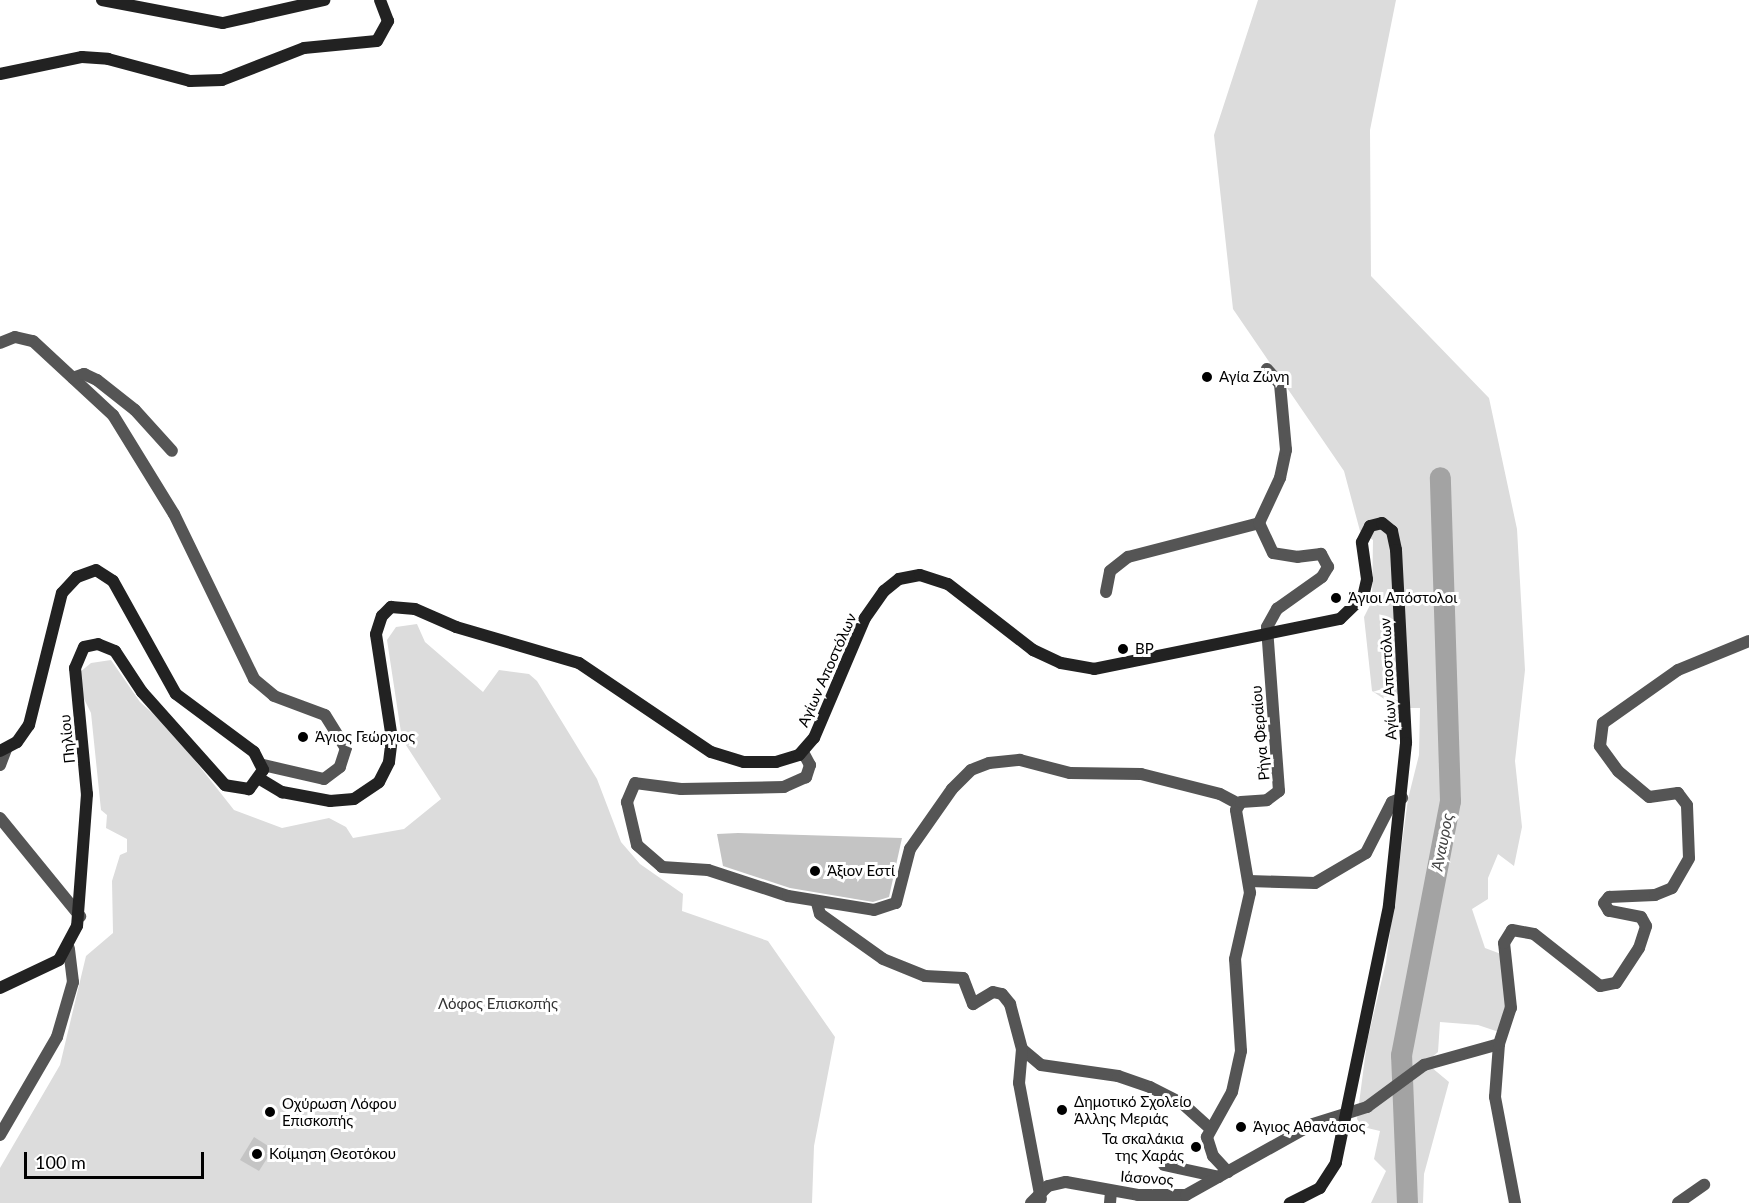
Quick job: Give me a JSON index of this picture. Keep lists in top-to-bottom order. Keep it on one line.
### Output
{"streets":{"main road":["Αγίων Αποστόλων","Πηλίου"],"street":["Ρήγα Φεραίου","Ιάσονος"]},"crossings":[["Αγίων Αποστόλων","Ρήγα Φεραίου"],["Αγίων Αποστόλων","Ιάσονος"]],"water":["Άναυρος"],"parks":["Λόφος Επισκοπής"],"places":["Αγία Ζώνη","Άγιοι Απόστολοι","BP","Άγιος Γεώργιος","Άξιον Εστί","Δημοτικό Σχολείο Άλλης Μεριάς","Οχύρωση Λόφου Επισκοπής","Άγιος Αθανάσιος","Τα σκαλάκια της Χαράς","Κοίμηση Θεοτόκου"],"scale_bar":"100 m"}
